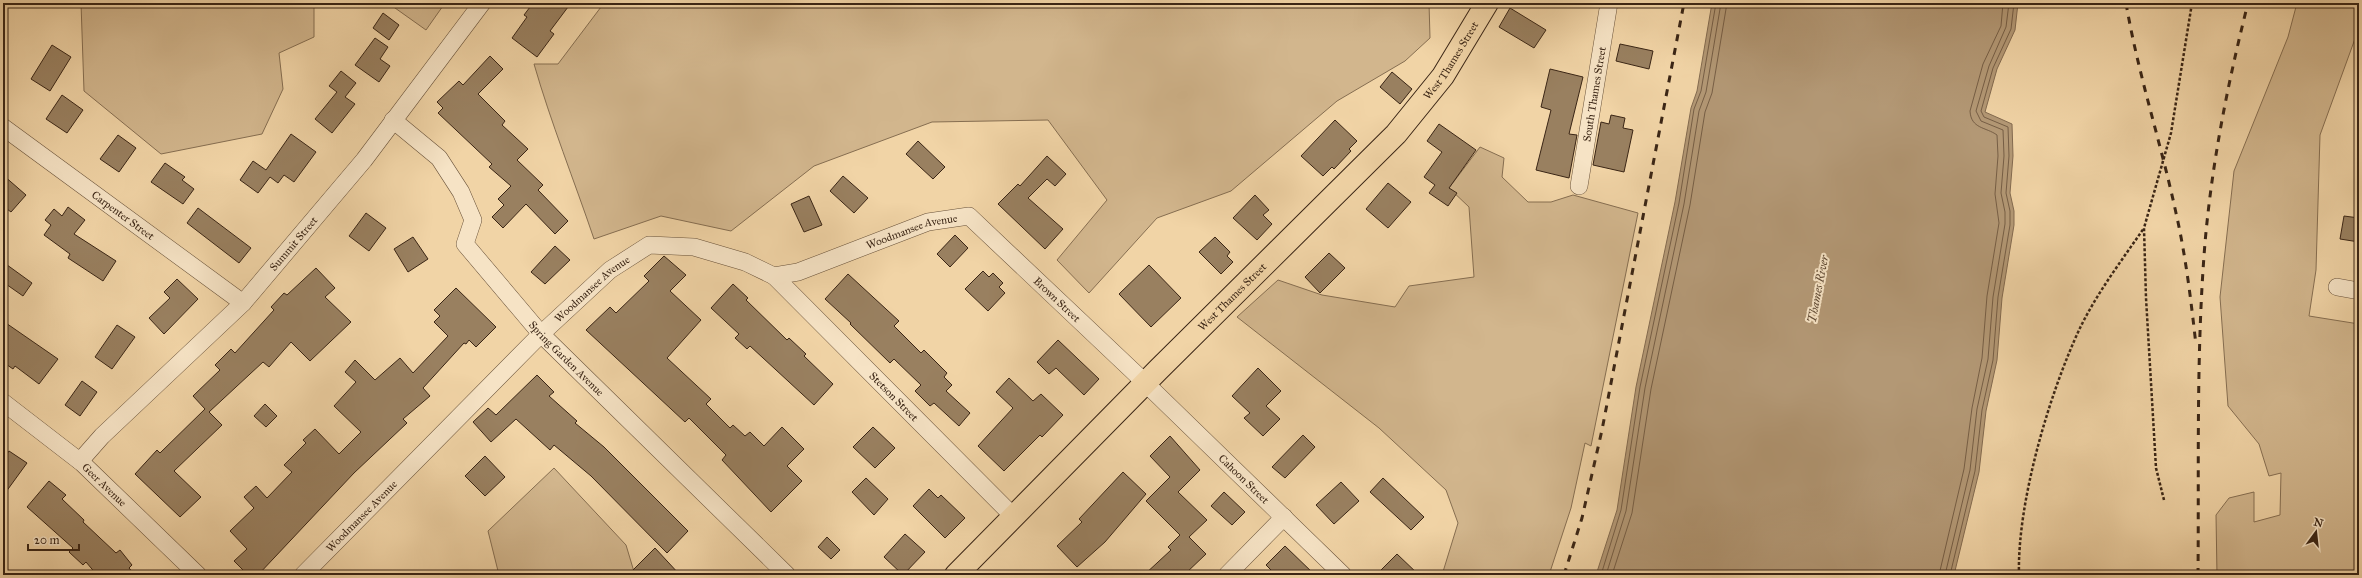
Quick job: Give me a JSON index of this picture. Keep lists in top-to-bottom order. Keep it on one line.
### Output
{"streets":{"main road":["West Thames Street"],"street":["South Thames Street","Carpenter Street","Woodmansee Avenue","Summit Street","Brown Street","Spring Garden Avenue","Stetson Street","Cahoon Street","Geer Avenue"]},"crossings":[["West Thames Street","Brown Street"],["West Thames Street","Stetson Street"],["West Thames Street","Cahoon Street"],["Carpenter Street","Summit Street"],["Woodmansee Avenue","Brown Street"],["Woodmansee Avenue","Spring Garden Avenue"],["Woodmansee Avenue","Stetson Street"],["Summit Street","Spring Garden Avenue"],["Summit Street","Geer Avenue"],["Brown Street","Cahoon Street"]],"water":["Thames River"],"scale_bar":"20 m","north":"top"}
